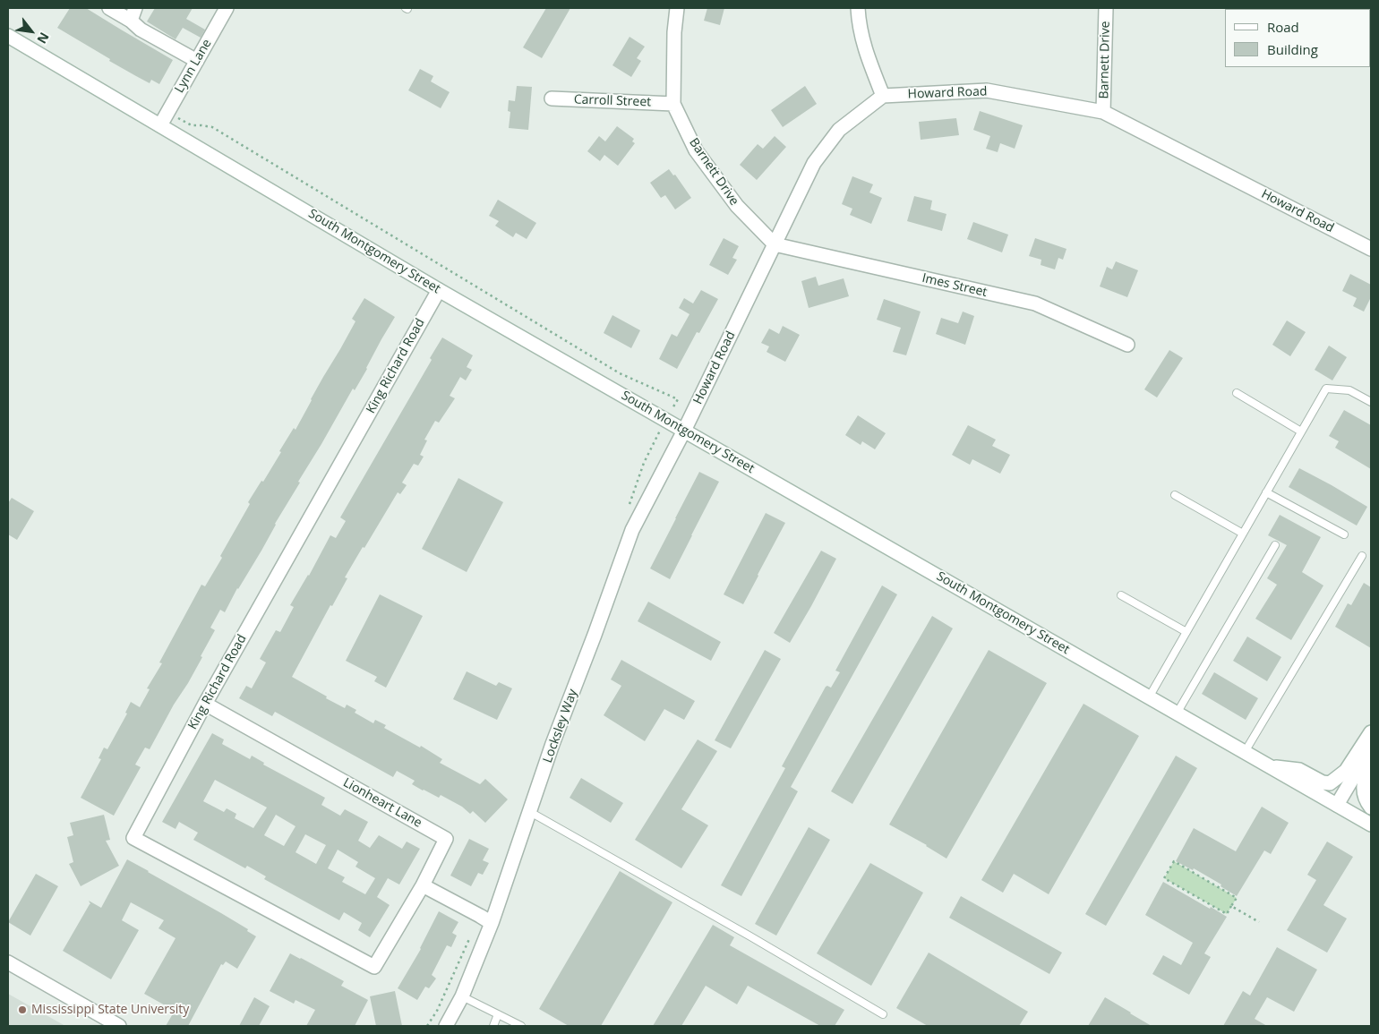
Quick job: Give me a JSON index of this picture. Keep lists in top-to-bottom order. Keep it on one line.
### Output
{"streets":{"street":["Barnett Drive","Lynn Lane","Howard Road","Carroll Street","South Montgomery Street","Imes Street","King Richard Road","Locksley Way","Lionheart Lane"]},"crossings":[["Barnett Drive","Howard Road"],["Barnett Drive","Carroll Street"],["Barnett Drive","Imes Street"],["Lynn Lane","South Montgomery Street"],["Howard Road","South Montgomery Street"],["Howard Road","Imes Street"],["Howard Road","Locksley Way"],["South Montgomery Street","King Richard Road"],["South Montgomery Street","Locksley Way"],["King Richard Road","Lionheart Lane"]],"places":["Mississippi State University"],"legend":["Road","Building"],"north":"bottom right"}
